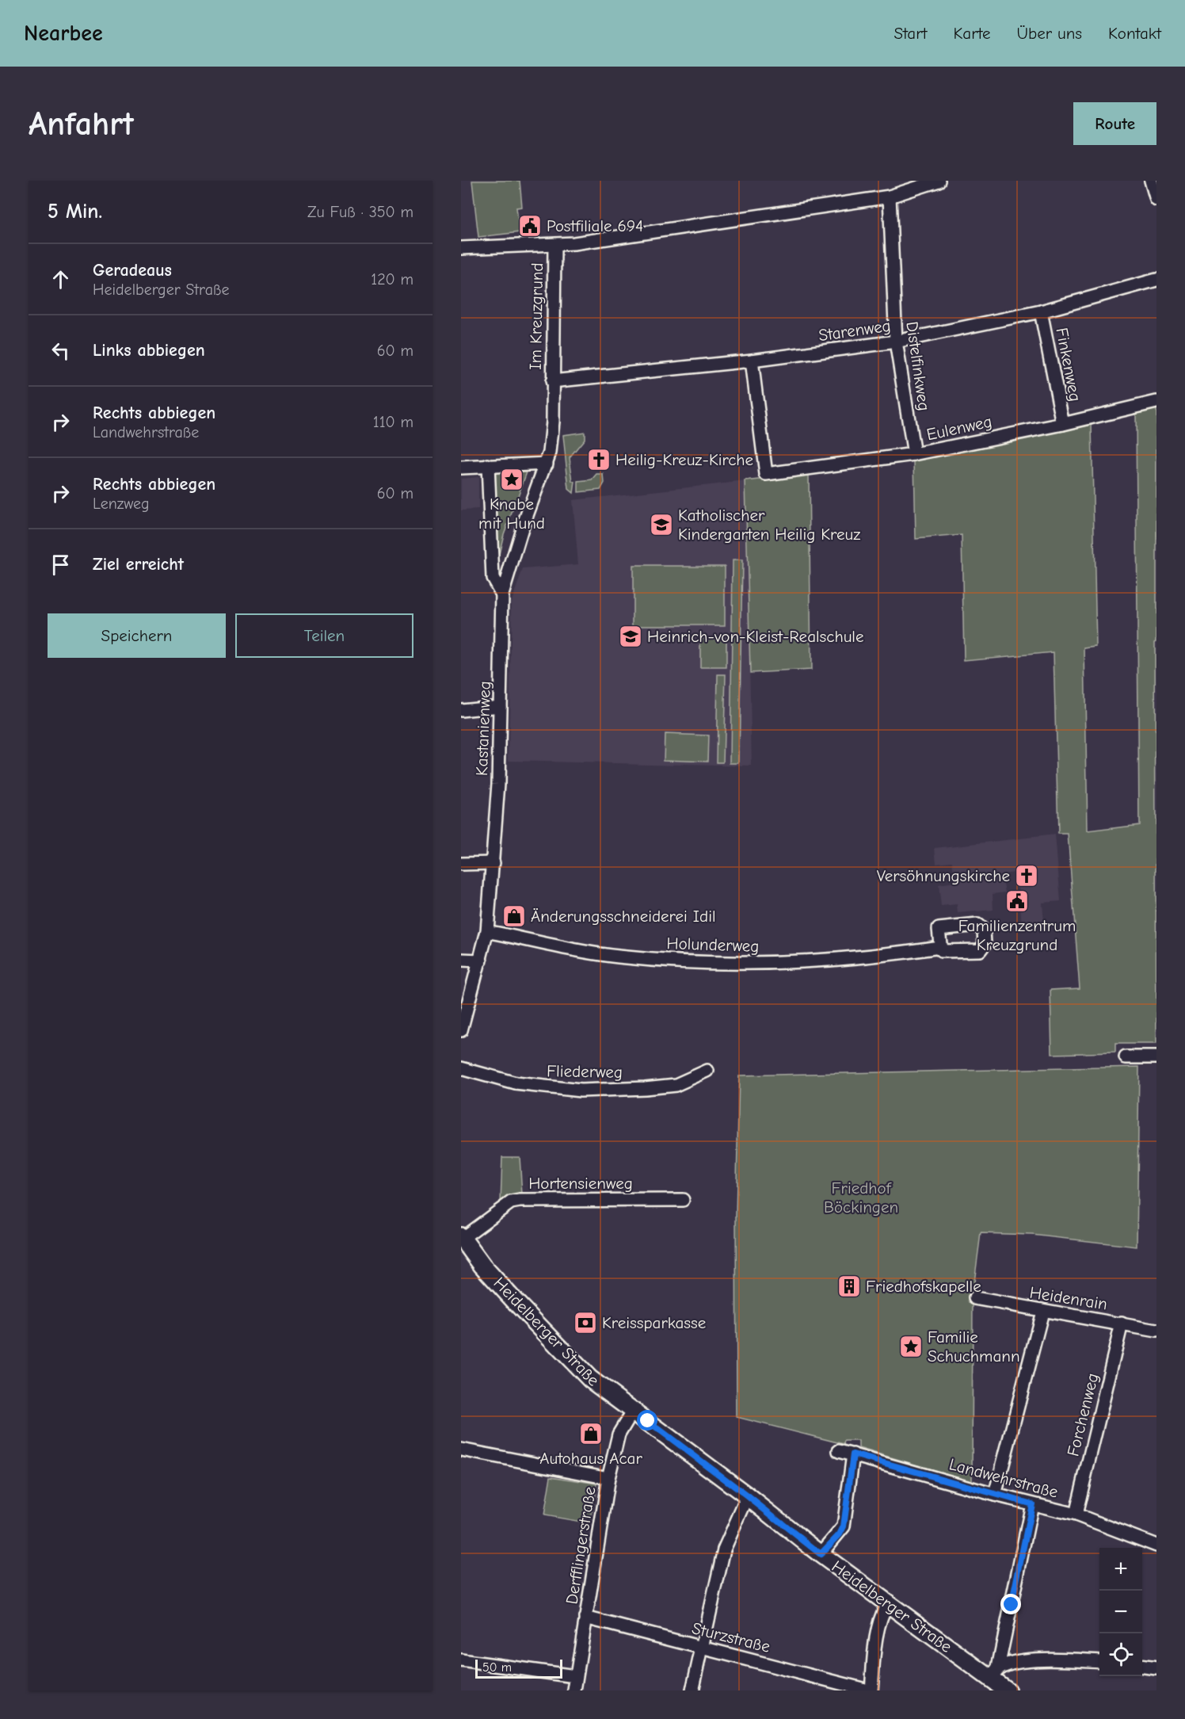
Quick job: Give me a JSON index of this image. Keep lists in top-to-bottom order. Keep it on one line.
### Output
{"streets":{"main road":["Heidelberger Straße"],"street":["Im Kreuzgrund","Starenweg","Finkenweg","Distelfinkweg","Eulenweg","Kastanienweg","Holunderweg","Fliederweg","Hortensienweg","Heidenrain","Forchenweg","Landwehrstraße","Derfflingerstraße","Sturzstraße"]},"crossings":[["Im Kreuzgrund","Starenweg"],["Im Kreuzgrund","Distelfinkweg"],["Im Kreuzgrund","Kastanienweg"],["Starenweg","Finkenweg"],["Starenweg","Distelfinkweg"],["Starenweg","Eulenweg"],["Finkenweg","Eulenweg"],["Distelfinkweg","Eulenweg"],["Kastanienweg","Holunderweg"],["Hortensienweg","Heidelberger Straße"],["Heidenrain","Forchenweg"],["Heidelberger Straße","Derfflingerstraße"],["Forchenweg","Landwehrstraße"],["Derfflingerstraße","Sturzstraße"]],"parks":["Friedhof Böckingen"],"places":{"public building":["Postfiliale 694","Familienzentrum Kreuzgrund"],"church":["Heilig-Kreuz-Kirche","Versöhnungskirche"],"place":["Knabe mit Hund","Familie Schuchmann"],"school or university":["Katholischer Kindergarten Heilig Kreuz","Heinrich-von-Kleist-Realschule"],"shop":["Änderungsschneiderei Idil","Autohaus Acar"],"building":["Friedhofskapelle"],"bank":["Kreissparkasse"]},"scale_bar":"50 m","page":{"header":"Nearbee","nav":["Start","Karte","Über uns","Kontakt"],"buttons":["Route",["Speichern","Teilen"]],"title":"Anfahrt","heading":["5 Min.","Zu Fuß · 350 m"],"list":[["Geradeaus","Heidelberger Straße","120 m"],["Links abbiegen","60 m"],["Rechts abbiegen","Landwehrstraße","110 m"],["Rechts abbiegen","Lenzweg","60 m"],"Ziel erreicht"],"map_buttons":["+","−"],"scale":"50 m"}}
